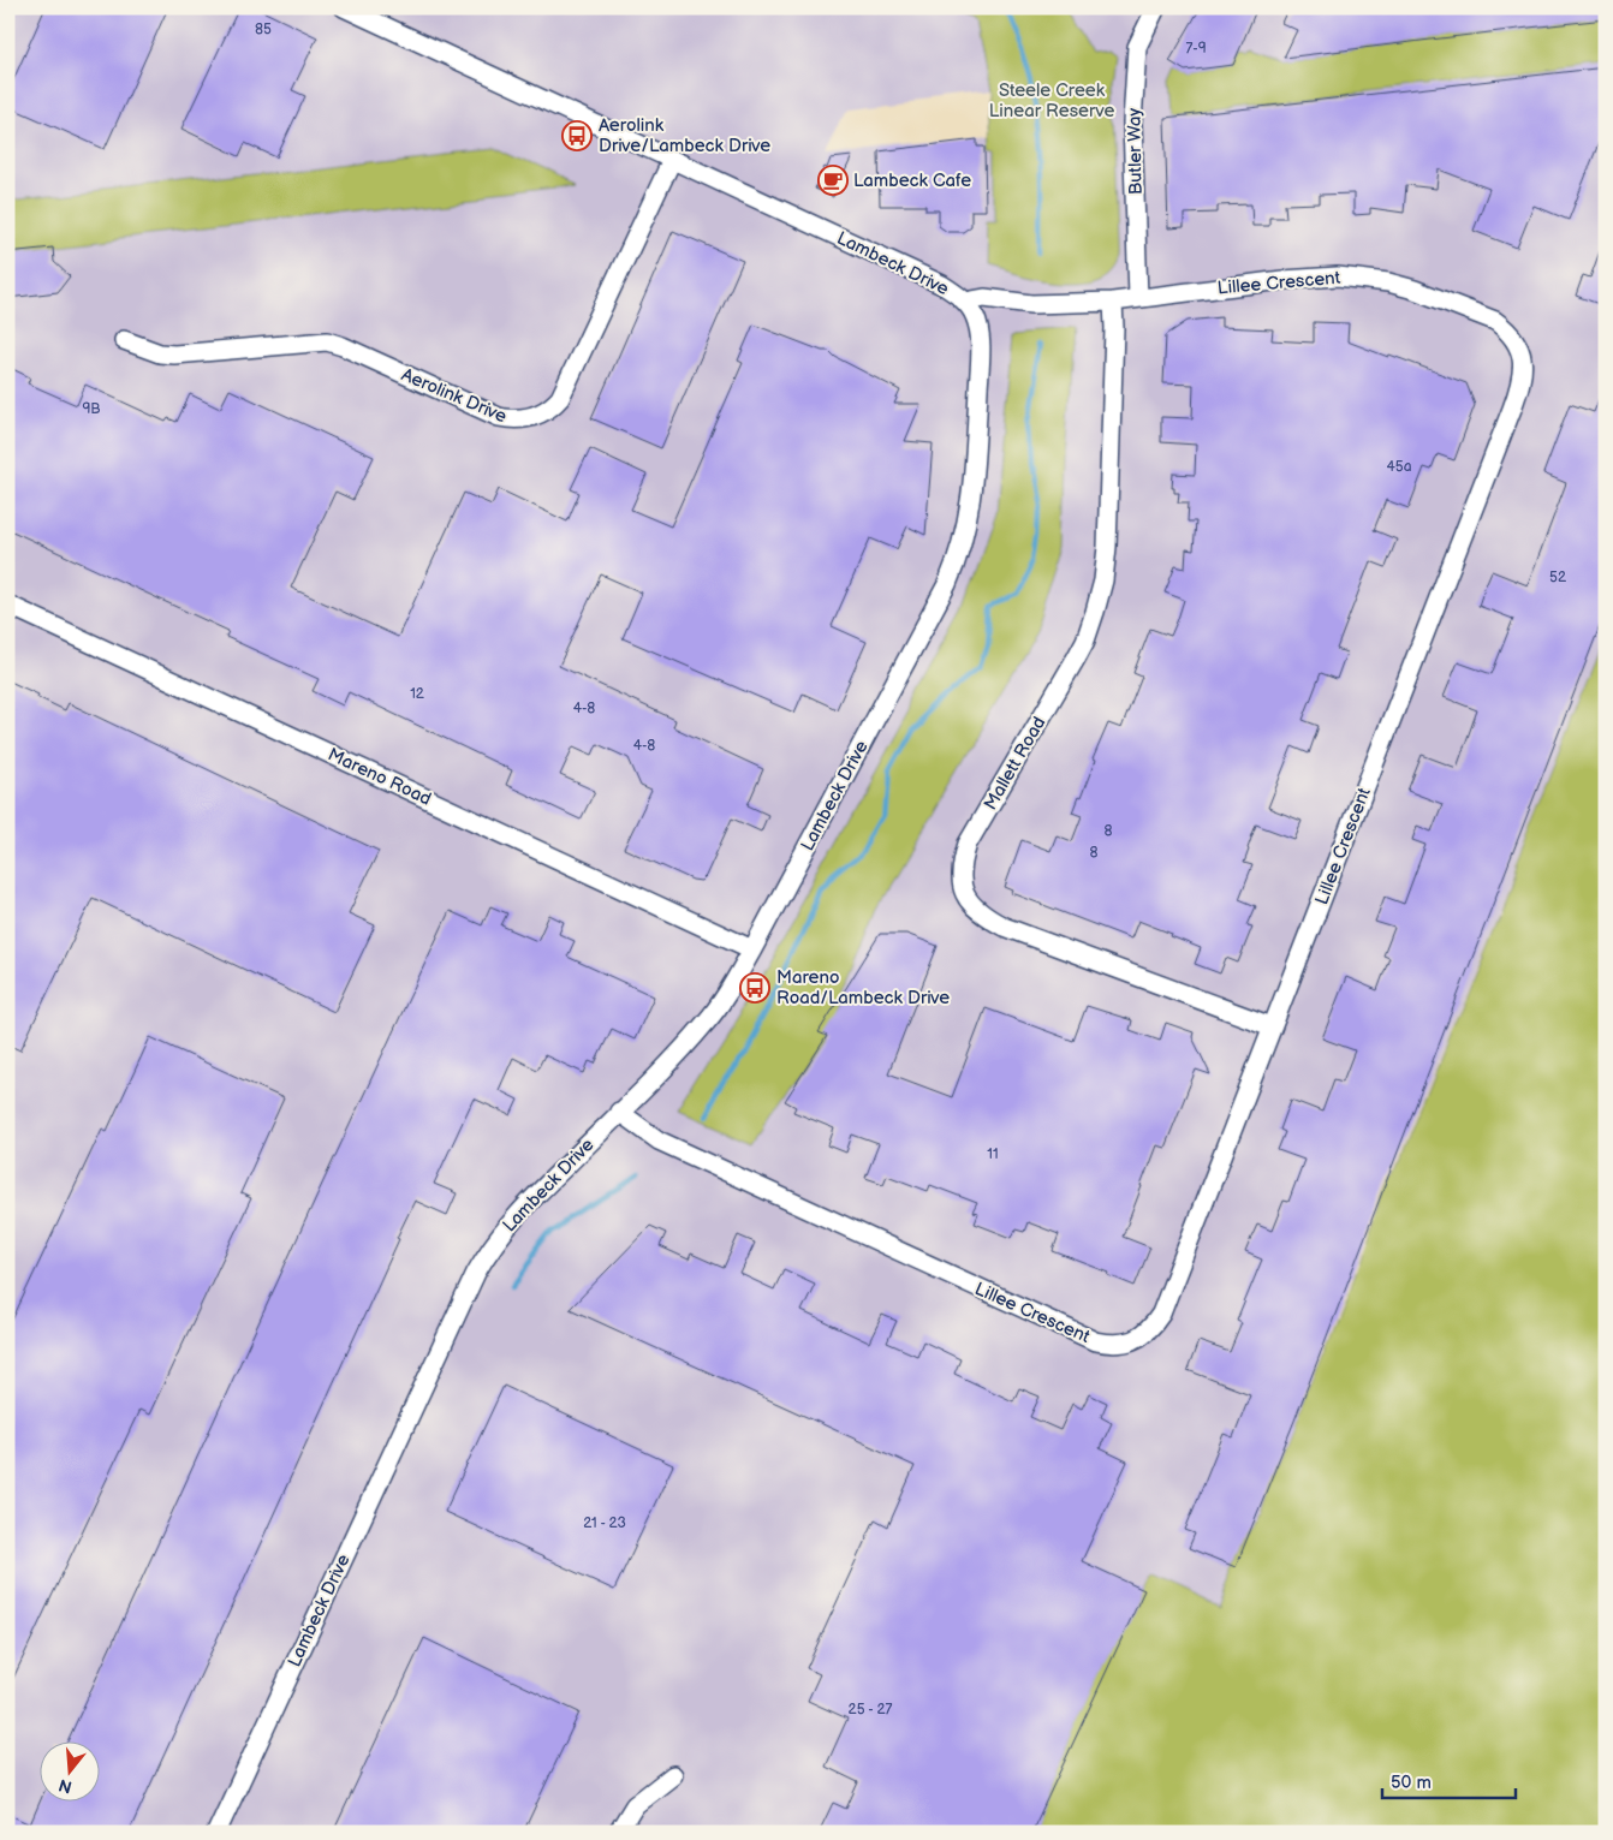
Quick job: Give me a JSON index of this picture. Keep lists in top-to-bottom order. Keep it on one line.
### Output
{"streets":{"street":["Butler Way","Lambeck Drive","Lillee Crescent","Aerolink Drive","Mallett Road","Mareno Road"]},"crossings":[["Butler Way","Lillee Crescent"],["Lambeck Drive","Lillee Crescent"],["Lambeck Drive","Aerolink Drive"],["Lambeck Drive","Mareno Road"],["Lillee Crescent","Mallett Road"]],"parks":["Steele Creek Linear Reserve"],"places":{"bus stop":["Aerolink Drive/Lambeck Drive","Mareno Road/Lambeck Drive"],"cafe":["Lambeck Cafe"]},"house_numbers":["85","7-9","9B","45a","52","12","4-8","4-8","8","8","11","21 - 23","25 - 27"],"scale_bar":"50 m","north":"bottom"}
